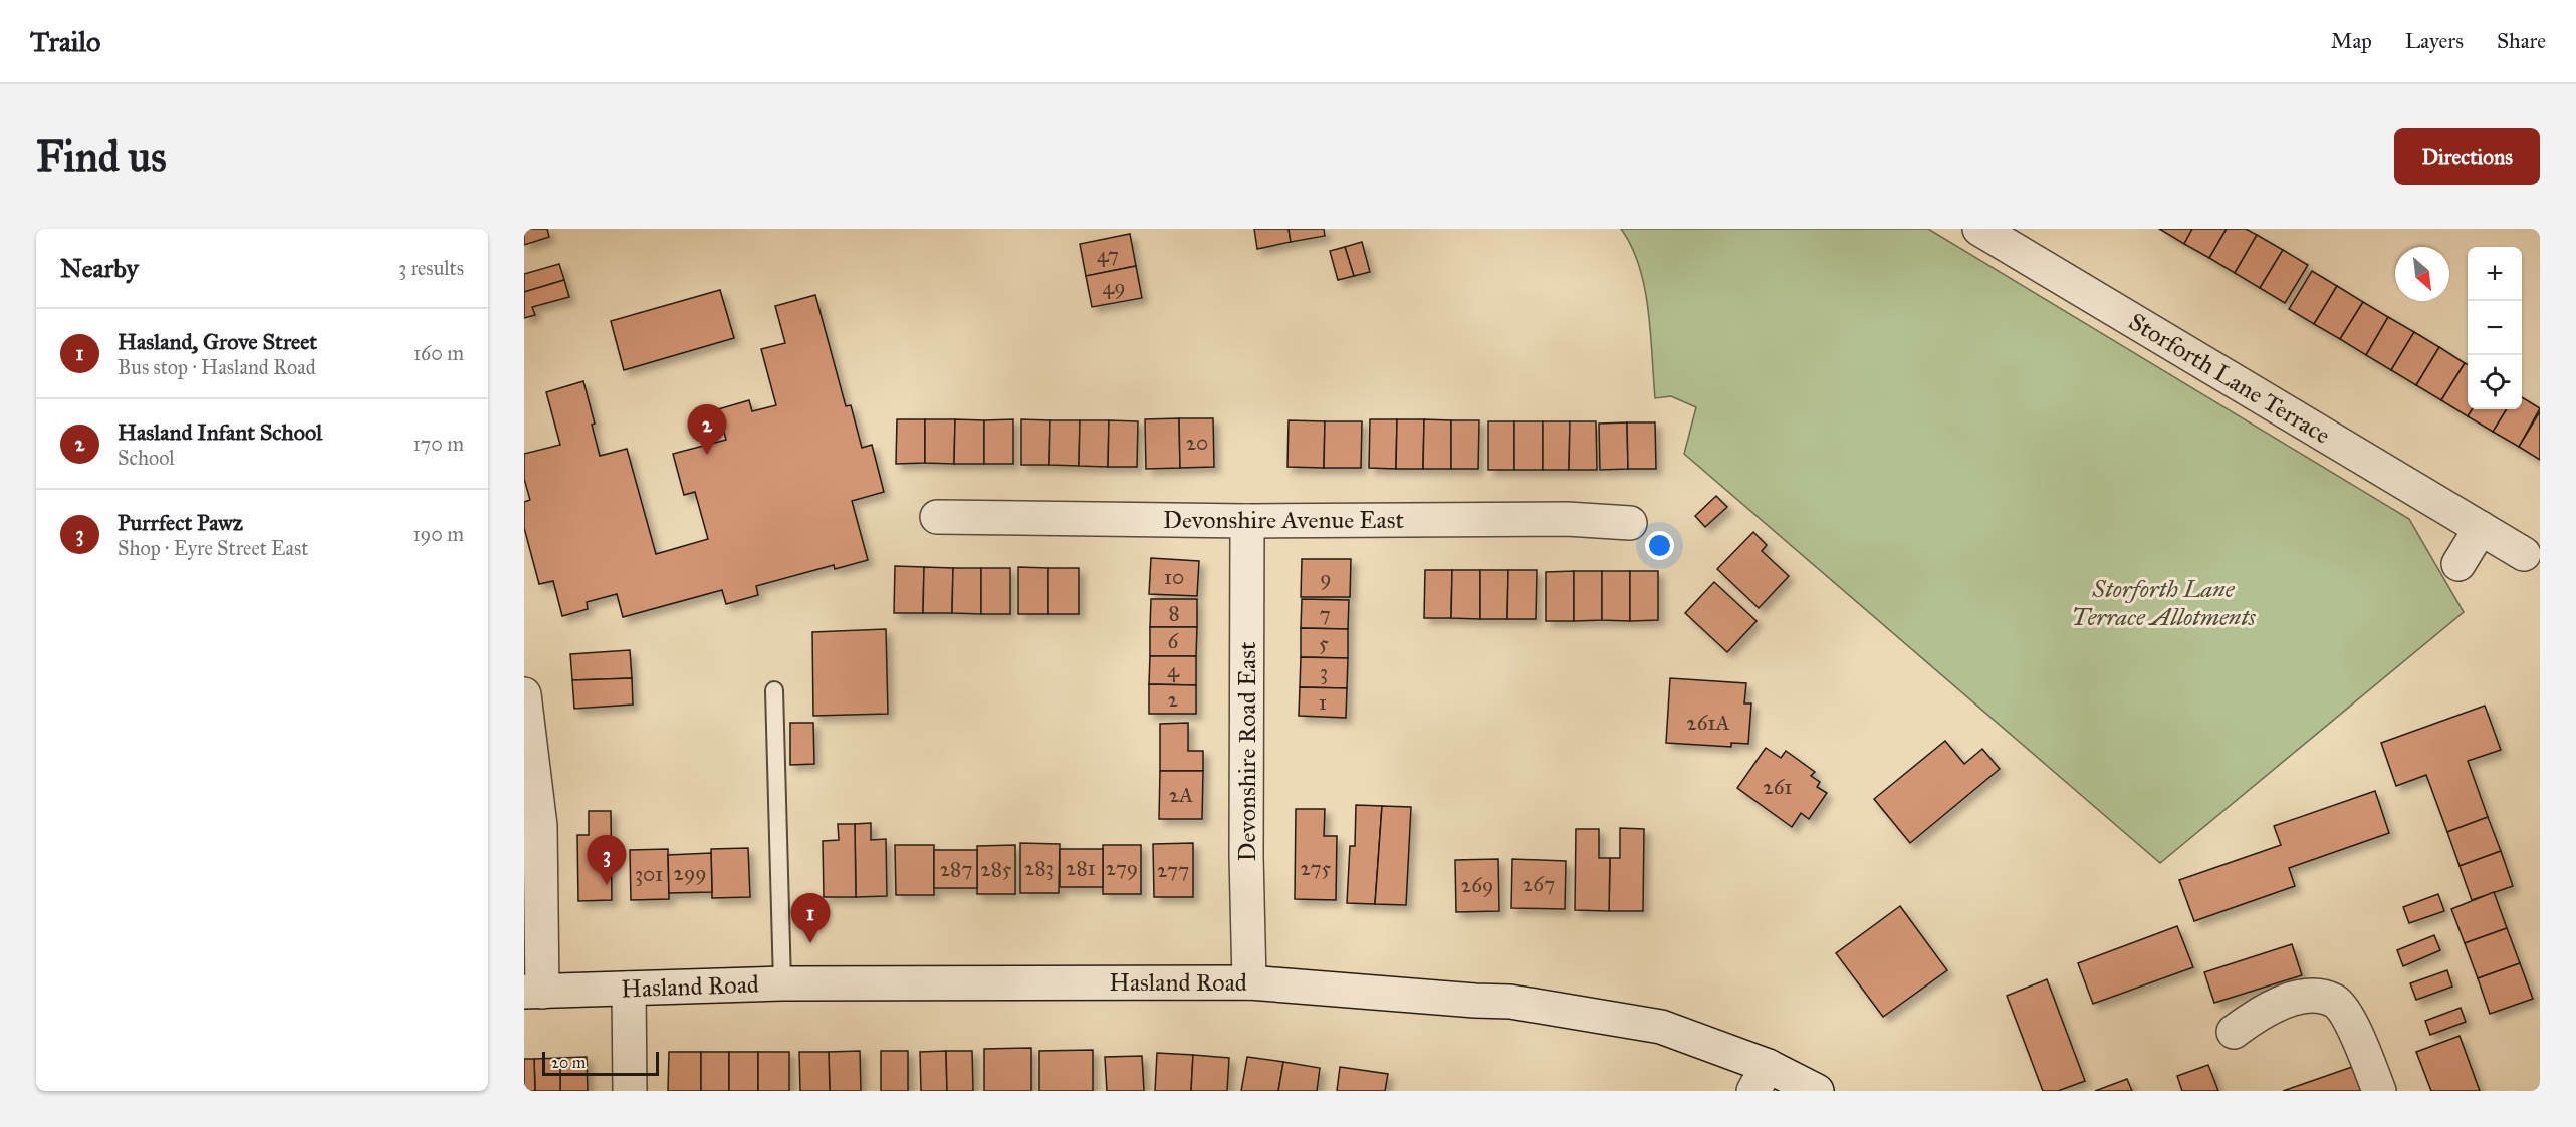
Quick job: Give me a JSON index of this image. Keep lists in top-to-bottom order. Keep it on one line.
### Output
{"streets":{"street":["Storforth Lane Terrace","Devonshire Avenue East","Devonshire Road East","Hasland Road"]},"crossings":[["Devonshire Avenue East","Devonshire Road East"],["Devonshire Road East","Hasland Road"]],"parks":["Storforth Lane Terrace Allotments"],"house_numbers":["47","49","20","10","9","8","7","6","5","4","3","2","1","261A","261","2A","283","281","279","275","287","285","277","299","301","267","269"],"scale_bar":"20 m","north":"bottom right","page":{"header":"Trailo","nav":["Map","Layers","Share"],"buttons":"Directions","title":"Find us","heading":["Nearby","3 results"],"map_buttons":["+","−"],"list":[{"mark":"1","name":"Hasland, Grove Street","note":"Bus stop · Hasland Road","value":"160 m"},{"mark":"2","name":"Hasland Infant School","note":"School","value":"170 m"},{"mark":"3","name":"Purrfect Pawz","note":"Shop · Eyre Street East","value":"190 m"}],"pins":["2","3","1"],"scale":"20 m"}}
